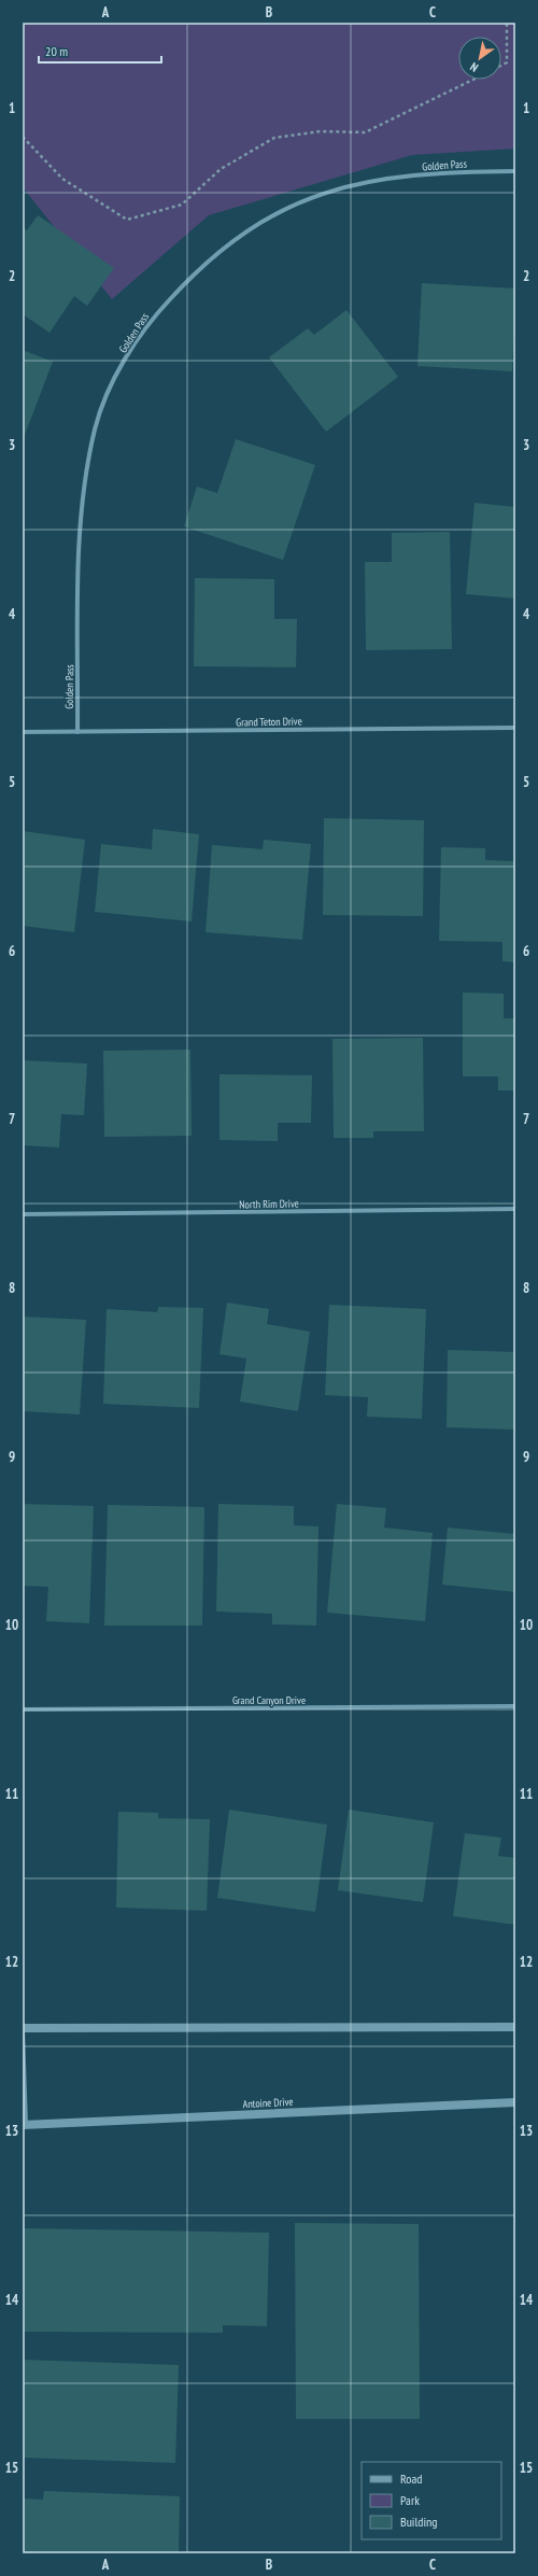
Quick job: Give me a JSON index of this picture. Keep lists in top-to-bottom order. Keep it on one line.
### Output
{"streets":{"main road":["Antoine Drive"],"street":["Golden Pass","Grand Teton Drive","North Rim Drive","Grand Canyon Drive"]},"crossings":[["Golden Pass","Grand Teton Drive"]],"legend":["Road","Park","Building"],"scale_bar":"20 m","north":"bottom left","grid":{"columns":["A","B","C"],"rows":["1","2","3","4","5","6","7","8","9","10","11","12","13","14","15"]}}
